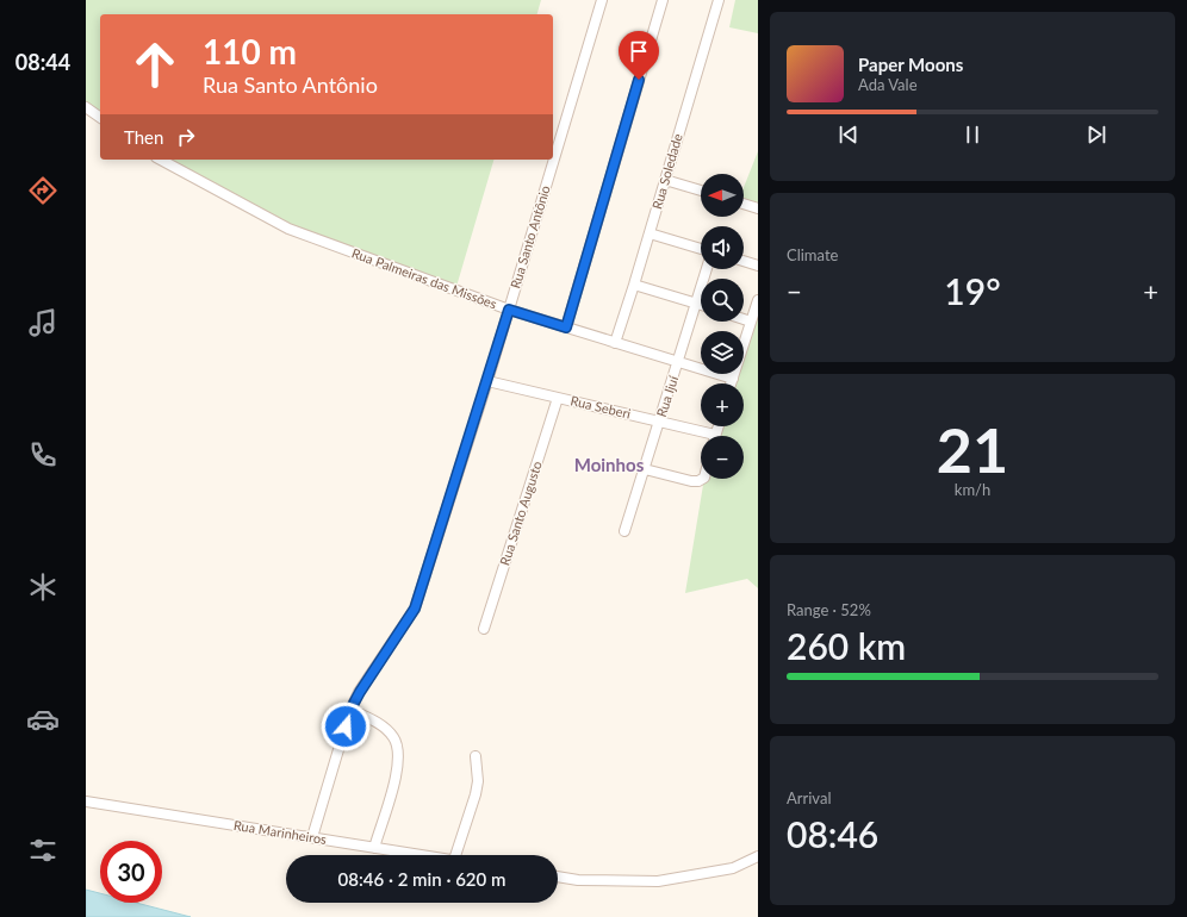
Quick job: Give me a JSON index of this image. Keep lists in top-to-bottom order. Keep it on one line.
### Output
{"streets":{"street":["Rua Soledade","Rua Santo Antônio","Rua Palmeiras das Missões","Rua Ijuí","Rua Seberi","Rua Santo Augusto","Rua Marinheiros"]},"crossings":[["Rua Soledade","Rua Palmeiras das Missões"],["Rua Santo Antônio","Rua Palmeiras das Missões"],["Rua Santo Antônio","Rua Seberi"],["Rua Santo Antônio","Rua Marinheiros"],["Rua Palmeiras das Missões","Rua Ijuí"],["Rua Ijuí","Rua Seberi"],["Rua Seberi","Rua Santo Augusto"]],"districts":["Moinhos"],"north":"left","page":{"tabs":"08:44","turn":["110 m","Rua Santo Antônio"],"song":["Paper Moons","Ada Vale"],"then":"Then","map_buttons":["+","−"],"tile":["Climate",["21","km/h"],["Range · 52%","260 km"],["Arrival","08:46"]],"heat":["−","19°","+"],"limit":"30","trip":"08:46 · 2 min · 620 m"}}
